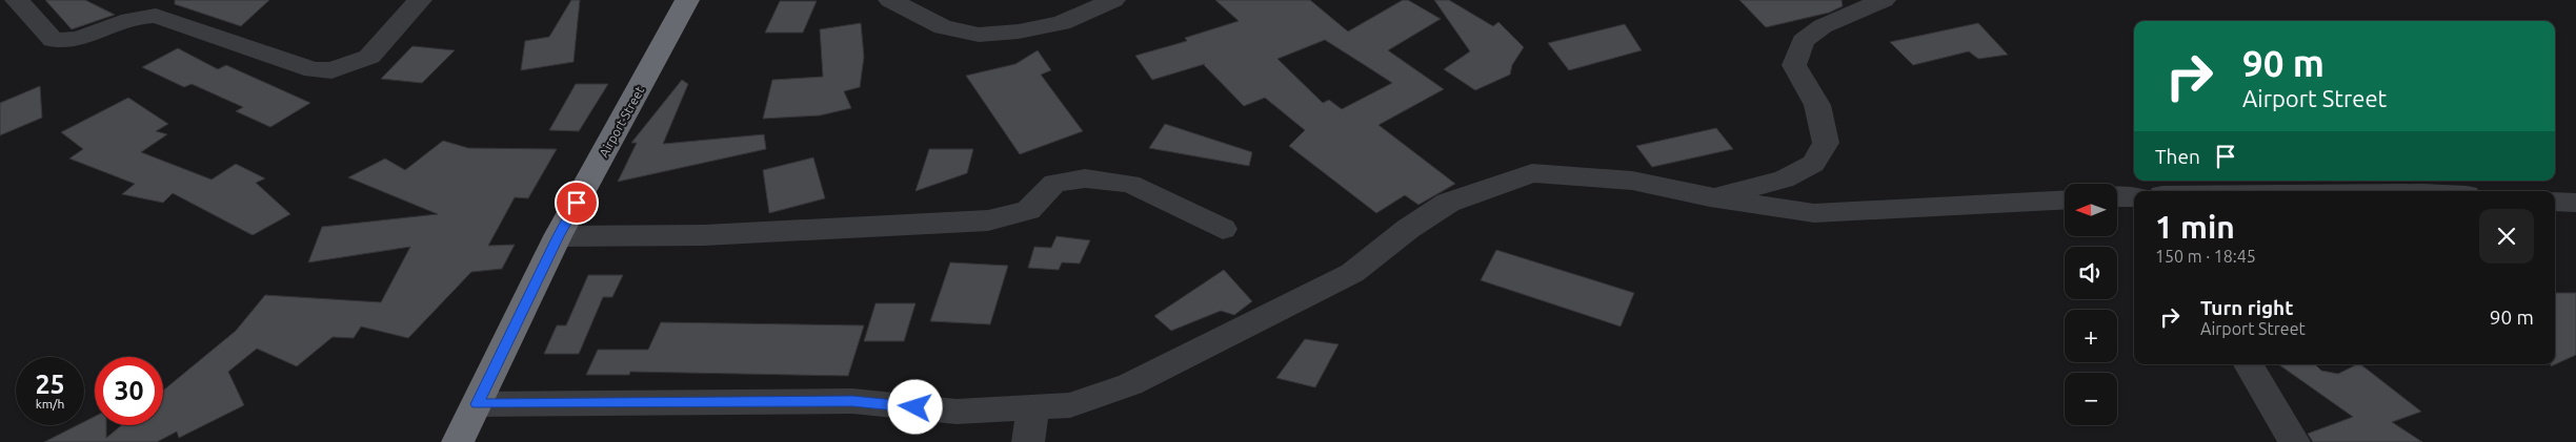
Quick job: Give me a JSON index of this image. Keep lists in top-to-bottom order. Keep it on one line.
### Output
{"streets":{"highway":["Airport Street"]},"north":"left","page":{"turn":["90 m","Airport Street"],"then":"Then","map_buttons":["+","−"],"heading":["1 min","150 m · 18:45"],"list":[{"name":"Turn right","note":"Airport Street","value":"90 m"}],"speed":"25 km/h","limit":"30"}}
